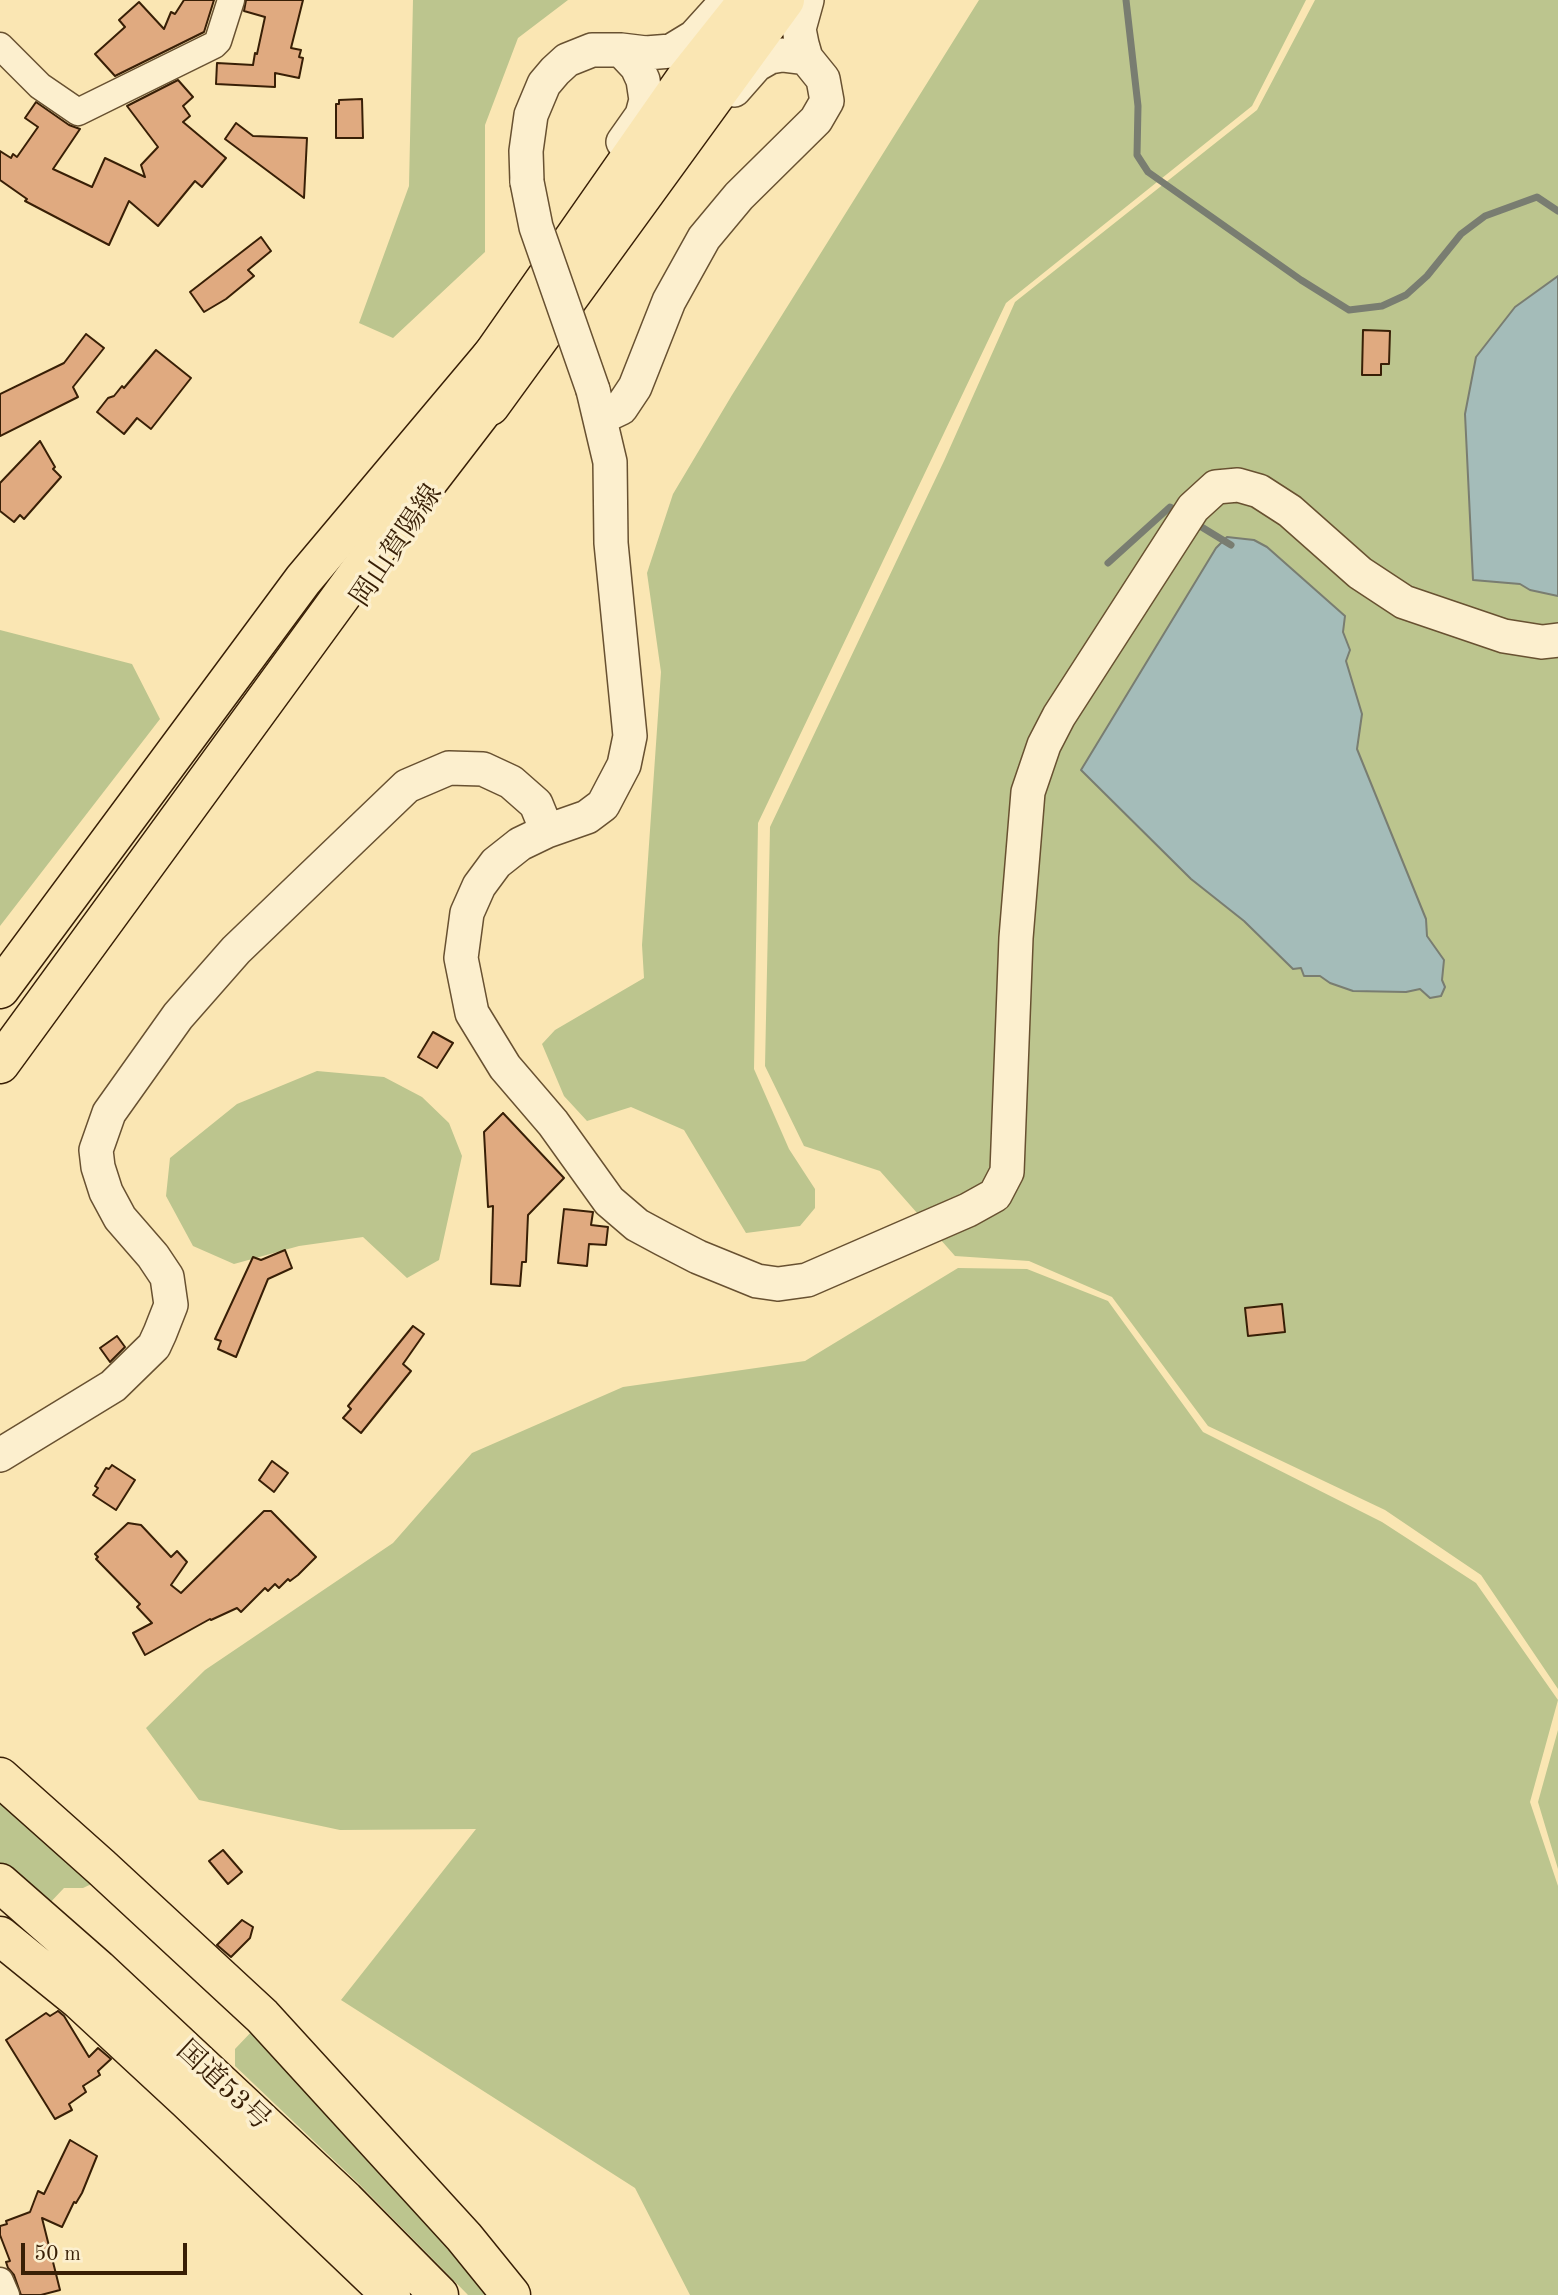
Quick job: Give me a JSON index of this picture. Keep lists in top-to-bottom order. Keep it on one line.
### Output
{"streets":{"main road":["岡山賀陽線","国道53号"]},"scale_bar":"50 m"}
